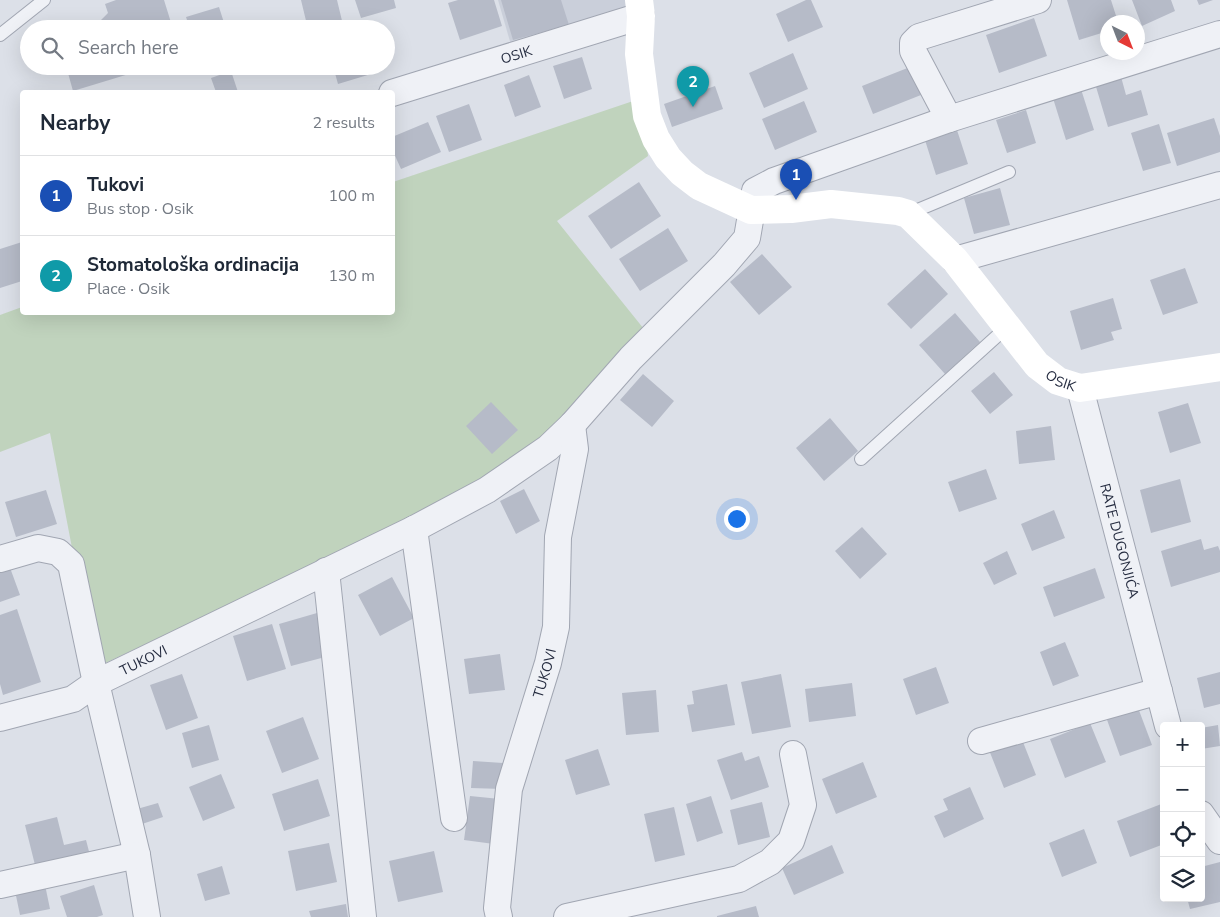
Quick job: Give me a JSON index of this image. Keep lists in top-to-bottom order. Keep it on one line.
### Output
{"streets":{"main road":["OSIK"],"street":["RATE DUGONJIĆA","TUKOVI"]},"crossings":[["OSIK","RATE DUGONJIĆA"],["OSIK","TUKOVI"]],"north":"bottom right","page":{"search":"Search here","pins":["2","1"],"heading":["Nearby","2 results"],"list":[{"mark":"1","name":"Tukovi","note":"Bus stop · Osik","value":"100 m"},{"mark":"2","name":"Stomatološka ordinacija","note":"Place · Osik","value":"130 m"}],"map_buttons":["+","−"]}}
